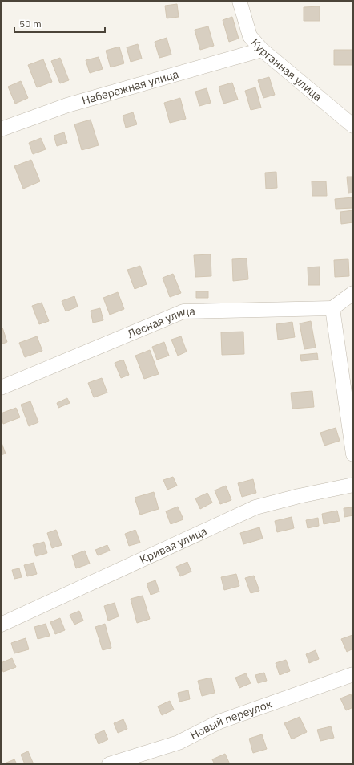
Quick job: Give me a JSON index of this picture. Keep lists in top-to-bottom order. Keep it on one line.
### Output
{"streets":{"street":["Курганная улица","Набережная улица","Лесная улица","Кривая улица","Новый переулок"]},"crossings":[["Курганная улица","Набережная улица"]],"scale_bar":"50 m"}
